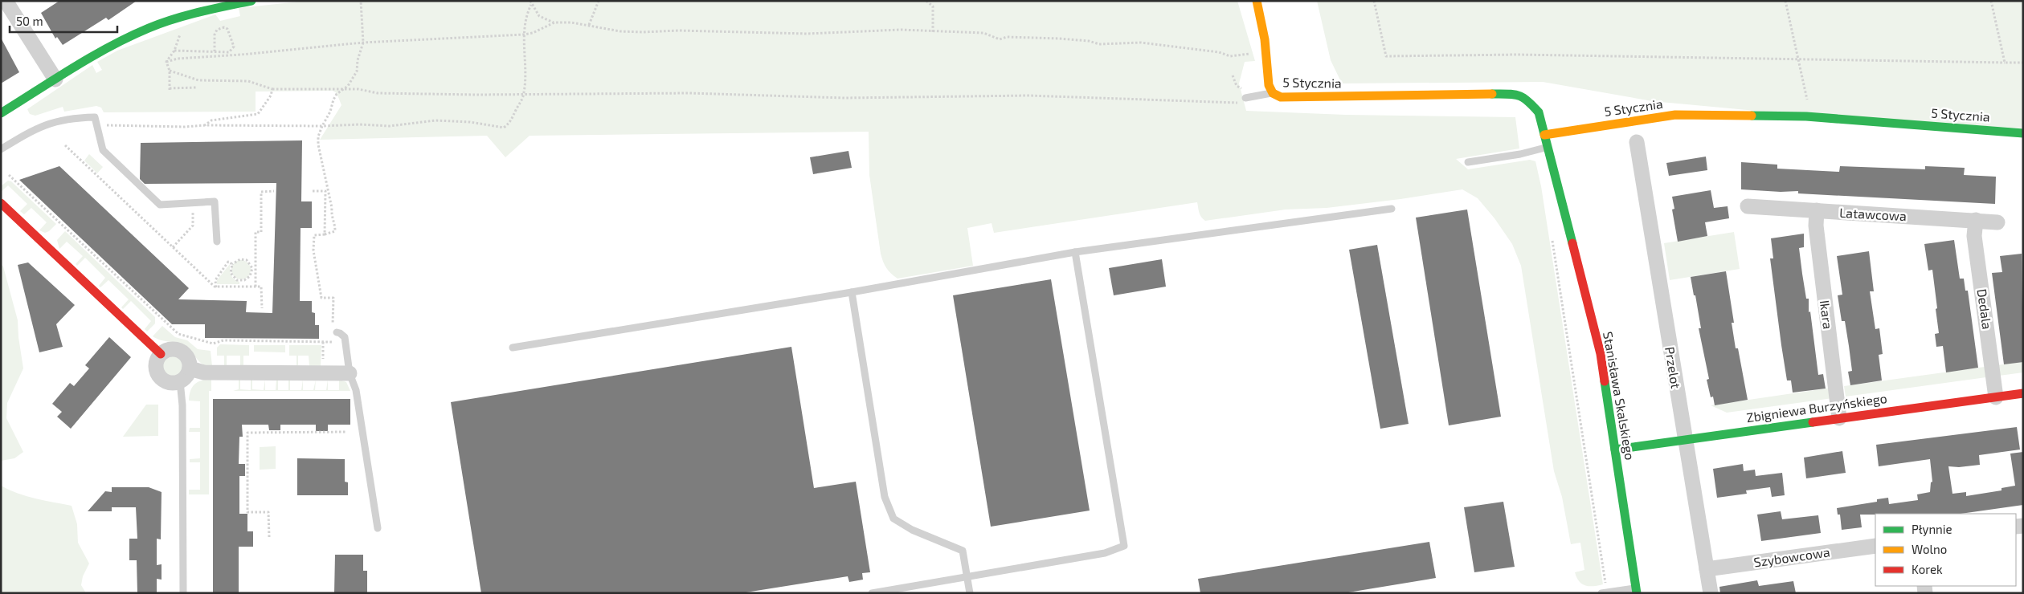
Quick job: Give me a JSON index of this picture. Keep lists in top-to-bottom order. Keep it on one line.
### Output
{"streets":{"street":["5 Stycznia","Latawcowa","Dedala","Ikara","Przelot","Stanisława Skalskiego","Zbigniewa Burzyńskiego","Szybowcowa"]},"crossings":[["5 Stycznia","Stanisława Skalskiego"],["Latawcowa","Dedala"],["Latawcowa","Ikara"],["Dedala","Zbigniewa Burzyńskiego"],["Ikara","Zbigniewa Burzyńskiego"],["Przelot","Zbigniewa Burzyńskiego"],["Przelot","Szybowcowa"],["Stanisława Skalskiego","Zbigniewa Burzyńskiego"]],"legend":["Płynnie","Wolno","Korek"],"scale_bar":"50 m"}
